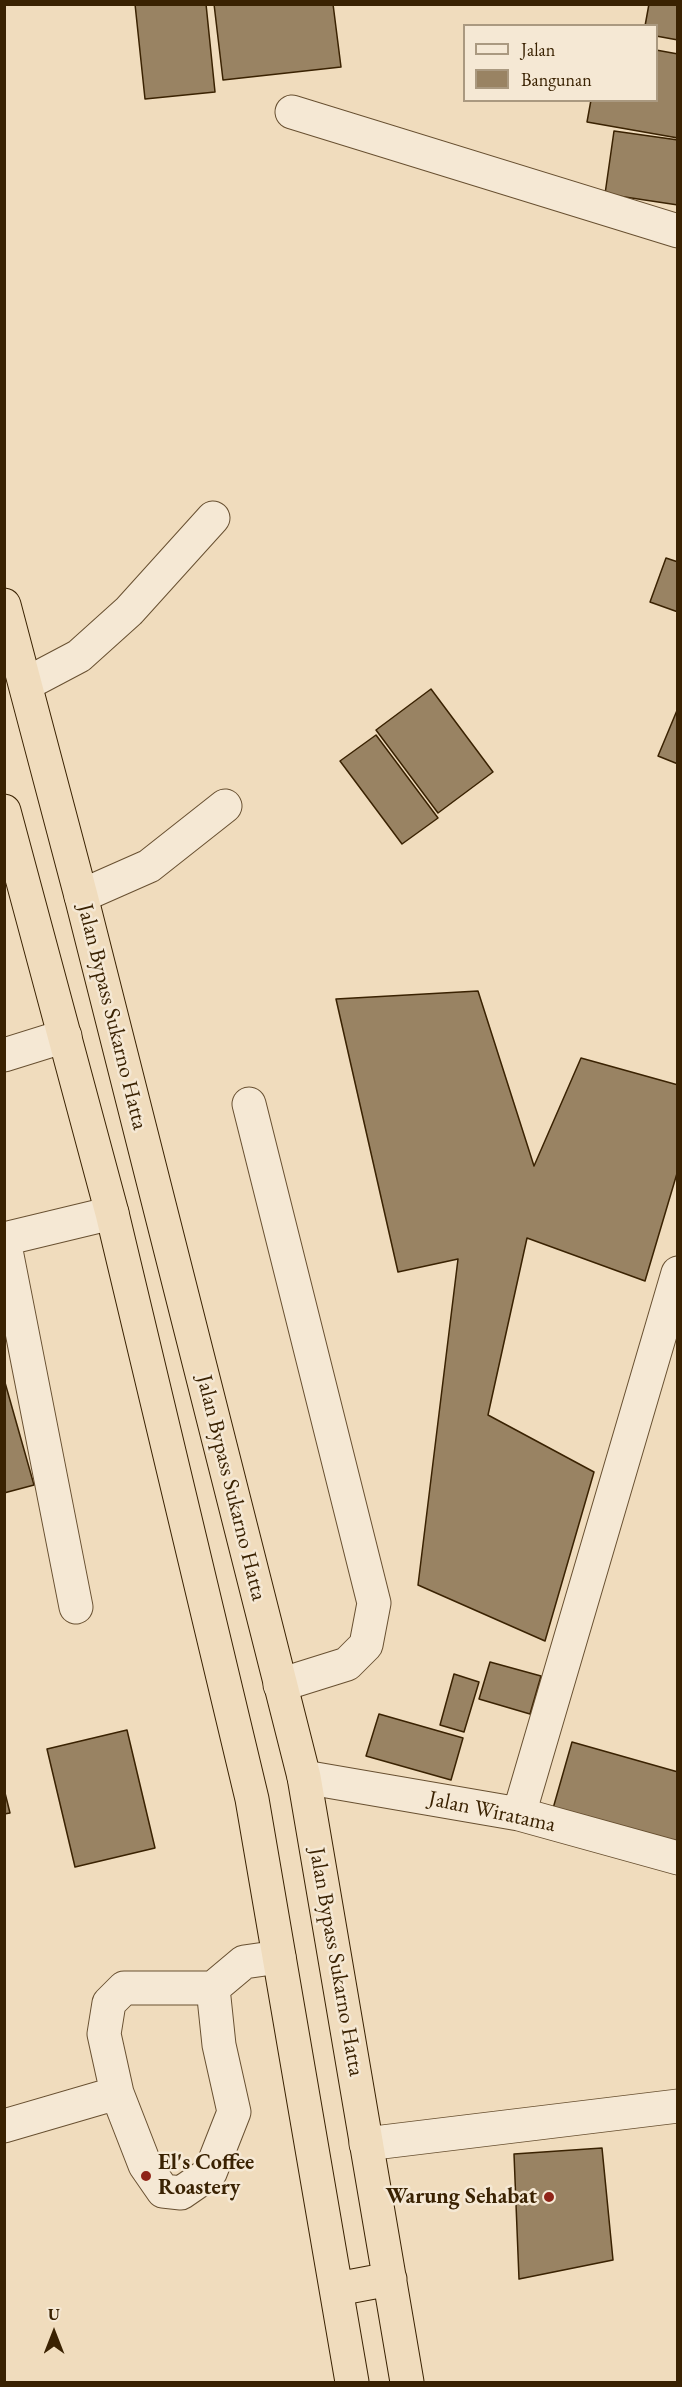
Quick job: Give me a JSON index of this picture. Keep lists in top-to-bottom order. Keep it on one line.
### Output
{"streets":{"highway":["Jalan Bypass Sukarno Hatta"],"street":["Jalan Wiratama"]},"crossings":[["Jalan Bypass Sukarno Hatta","Jalan Wiratama"]],"places":["El's Coffee Roastery","Warung Sehabat"],"legend":["Jalan","Bangunan"],"north":"top"}
